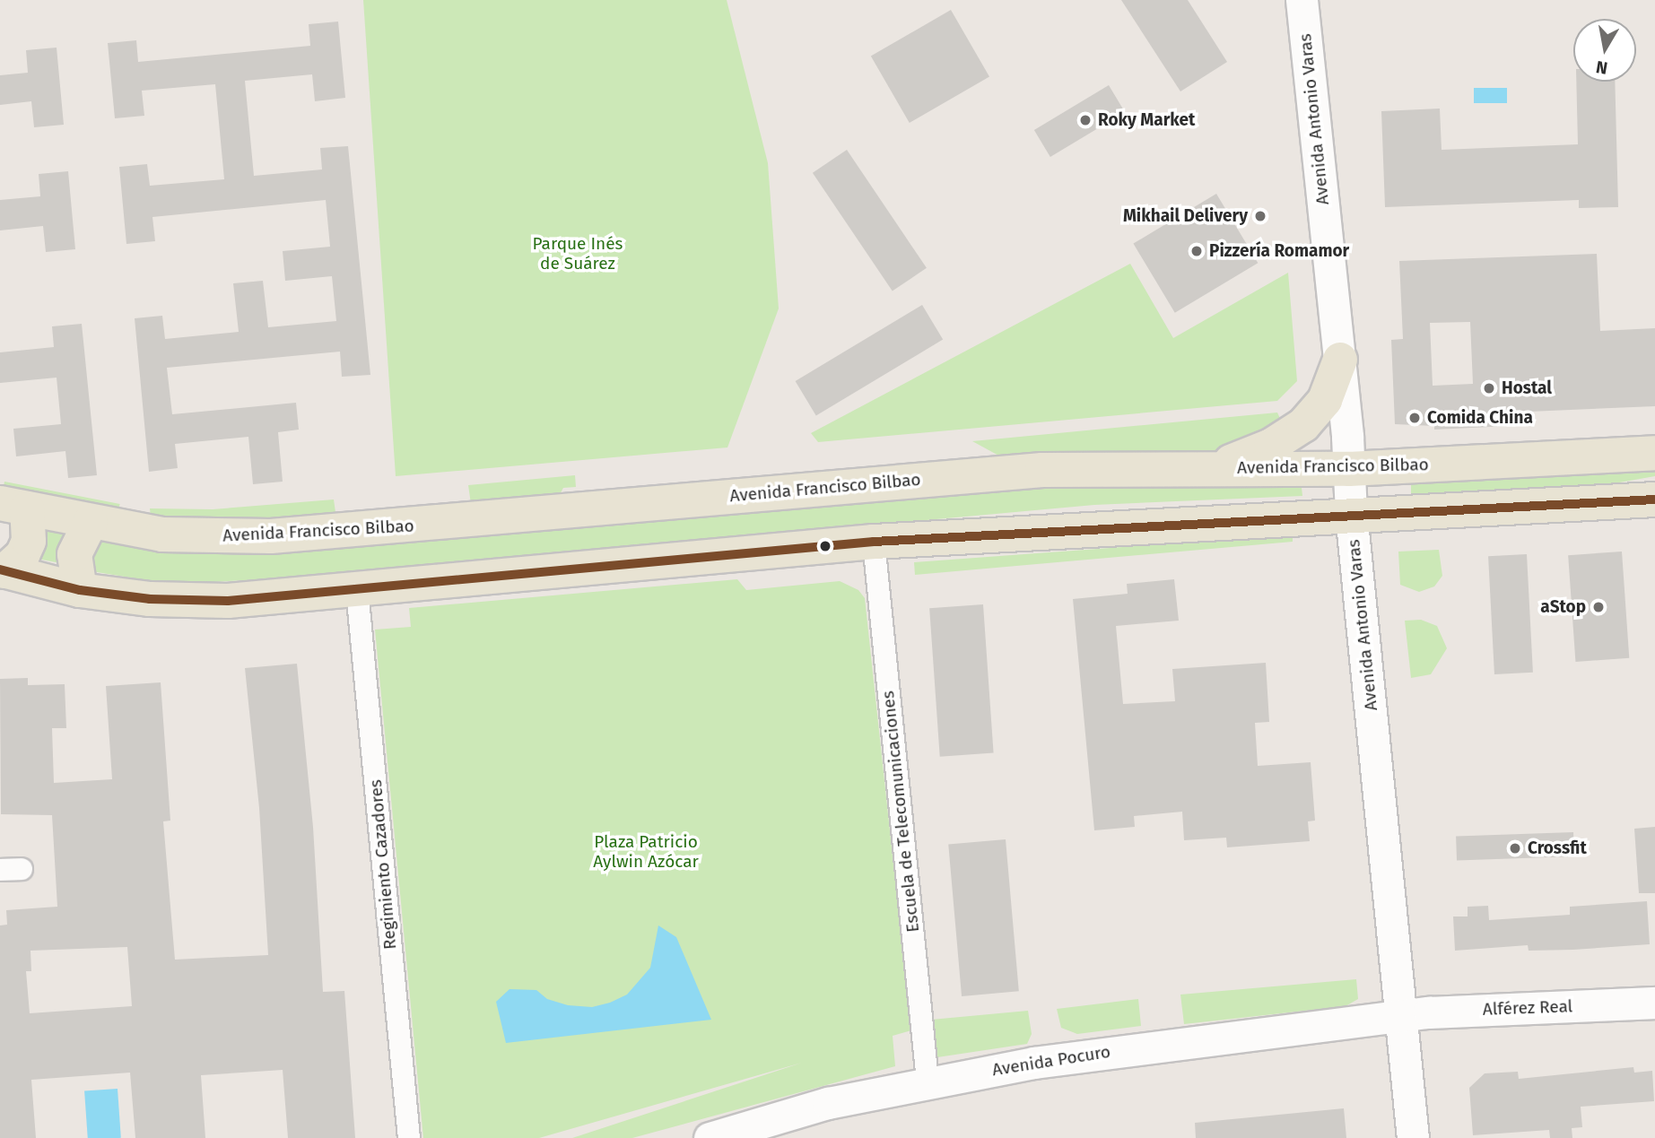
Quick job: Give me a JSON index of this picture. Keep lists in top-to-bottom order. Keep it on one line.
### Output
{"streets":{"main road":["Avenida Antonio Varas","Avenida Francisco Bilbao","Alférez Real","Avenida Pocuro"],"street":["Escuela de Telecomunicaciones","Regimiento Cazadores"]},"crossings":[["Avenida Antonio Varas","Avenida Francisco Bilbao"],["Avenida Antonio Varas","Alférez Real"],["Avenida Antonio Varas","Avenida Pocuro"],["Escuela de Telecomunicaciones","Avenida Pocuro"],["Alférez Real","Avenida Pocuro"]],"parks":["Parque Inés de Suárez","Plaza Patricio Aylwin Azócar"],"places":["Roky Market","Mikhail Delivery","Pizzería Romamor","Hostal","Comida China","aStop","Crossfit"],"north":"bottom"}
